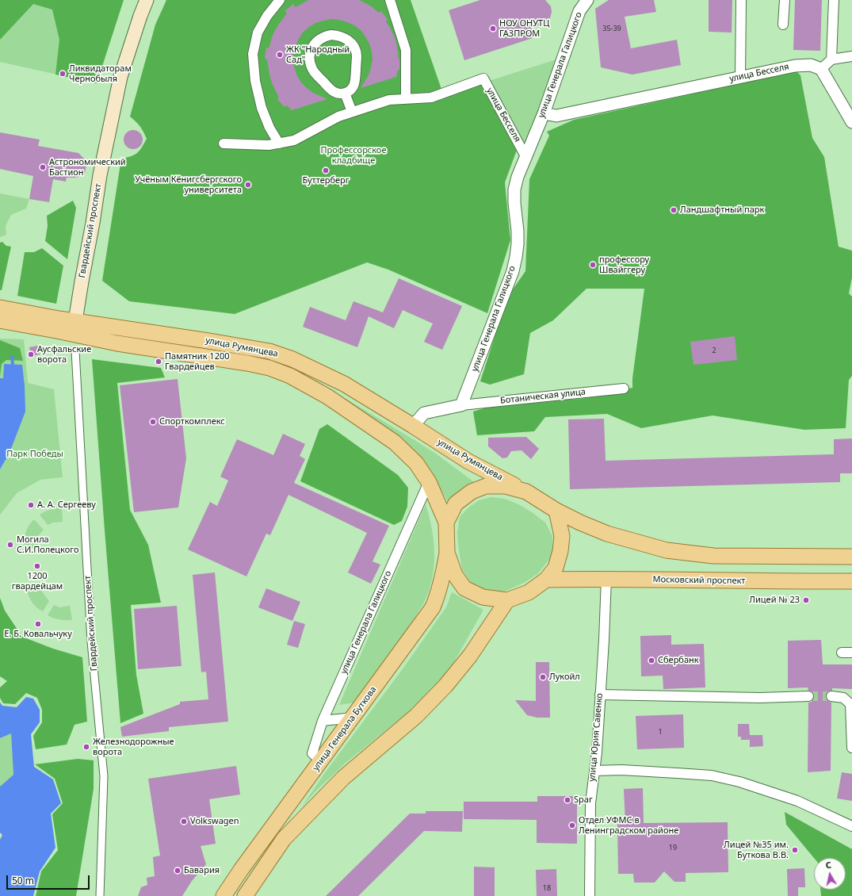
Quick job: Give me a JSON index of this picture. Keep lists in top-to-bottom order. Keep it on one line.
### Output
{"streets":{"main road":["Гвардейский проспект","улица Румянцева","Московский проспект","улица Генерала Буткова"],"street":["улица Генерала Галицкого","улица Бесселя","Ботаническая улица","улица Юрия Савенко"]},"crossings":[["улица Генерала Галицкого","улица Бесселя"],["улица Генерала Галицкого","улица Румянцева"],["улица Генерала Галицкого","Ботаническая улица"],["улица Генерала Галицкого","улица Генерала Буткова"],["Гвардейский проспект","улица Румянцева"],["Московский проспект","улица Юрия Савенко"]],"parks":["Профессорское кладбище","Парк Победы"],"places":["НОУ ОНУТЦ ГАЗПРОМ","ЖК \"Народный Сад\"","Ликвидаторам Чернобыля","Астрономический Бастион","Буттерберг","Учёным Кёнигсбергского университета","Ландшафтный парк","профессору Швайггеру","Аусфальские ворота","Памятник 1200 Гвардейцев","Спорткомплекс","А. А. Сергееву","Могила С.И.Полецкого","1200 гвардейцам","Лицей № 23","Е. Б. Ковальчуку","Сбербанк","Лукойл","Железнодорожные ворота","Spar","Volkswagen","Отдел УФМС в Ленинградском районе","Лицей №35 им. Буткова В.В.","Бавария"],"house_numbers":["35-39","2","1","19","18"],"scale_bar":"50 m","north":"top"}
